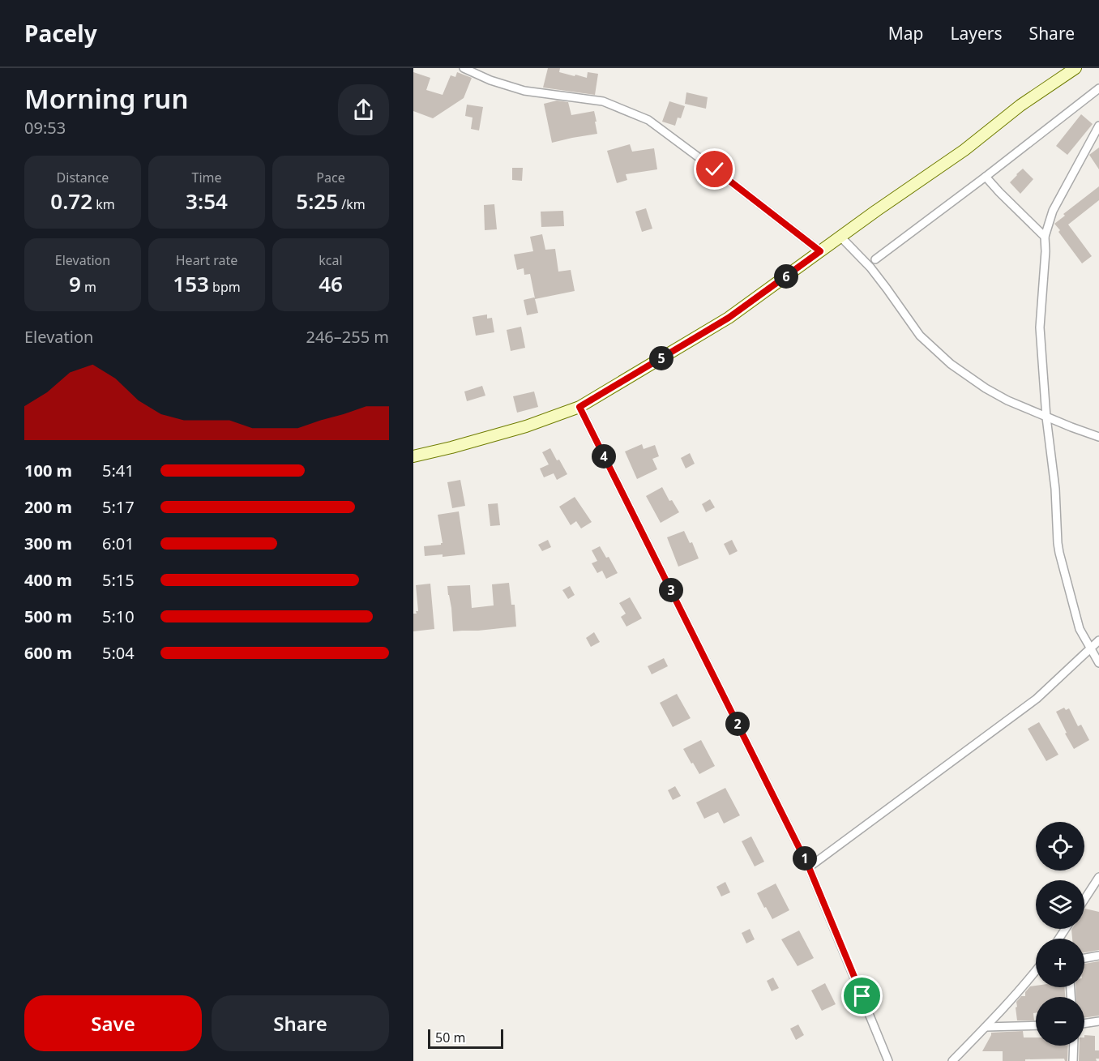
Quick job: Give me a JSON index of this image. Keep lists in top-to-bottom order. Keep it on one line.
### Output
{"scale_bar":"50 m","page":{"header":"Pacely","nav":["Map","Layers","Share"],"heading":["Morning run","09:53"],"stats":[["Distance","0.72 km"],["Time","3:54"],["Pace","5:25 /km"],["Elevation","9 m"],["Heart rate","153 bpm"],["kcal","46"]],"pins":["6","5","4","3","2","1"],"chart":["Elevation","246–255 m"],"list":[{"name":"100 m","note":"5:41"},{"name":"200 m","note":"5:17"},{"name":"300 m","note":"6:01"},{"name":"400 m","note":"5:15"},{"name":"500 m","note":"5:10"},{"name":"600 m","note":"5:04"}],"map_buttons":["+","−"],"buttons":["Save","Share"],"scale":"50 m"}}
